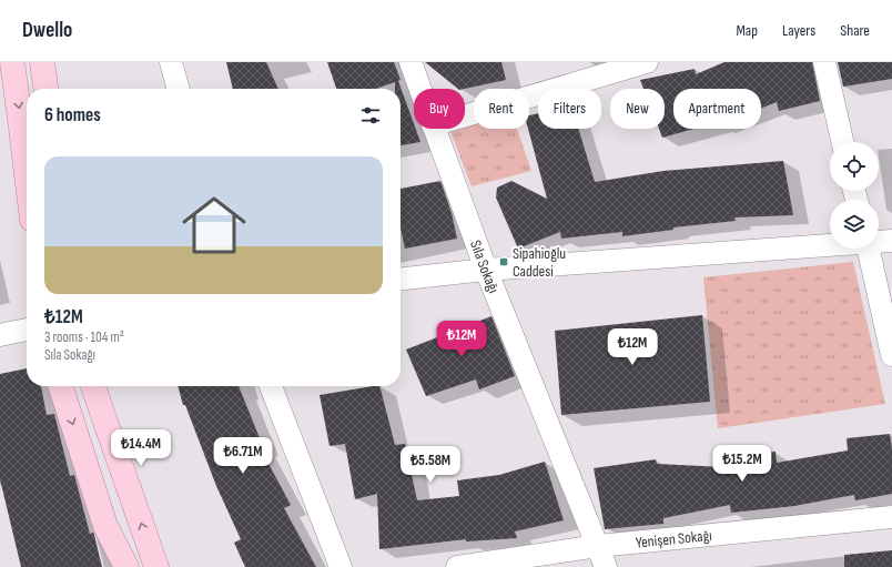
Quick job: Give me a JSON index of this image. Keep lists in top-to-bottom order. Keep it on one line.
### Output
{"streets":{"street":["Sıla Sokağı","Yenişen Sokağı"]},"crossings":[["Sıla Sokağı","Yenişen Sokağı"]],"places":{"transit":["Sipahioğlu Caddesi"]},"page":{"header":"Dwello","nav":["Map","Layers","Share"],"chip":["Buy","Rent","Filters","New","Apartment"],"heading":"6 homes","list":[{"name":"₺12M","note":"3 rooms · 104 m² · Sıla Sokağı"}],"price":["₺12M","₺12M","₺14.4M","₺6.71M","₺15.2M","₺5.58M"]}}
